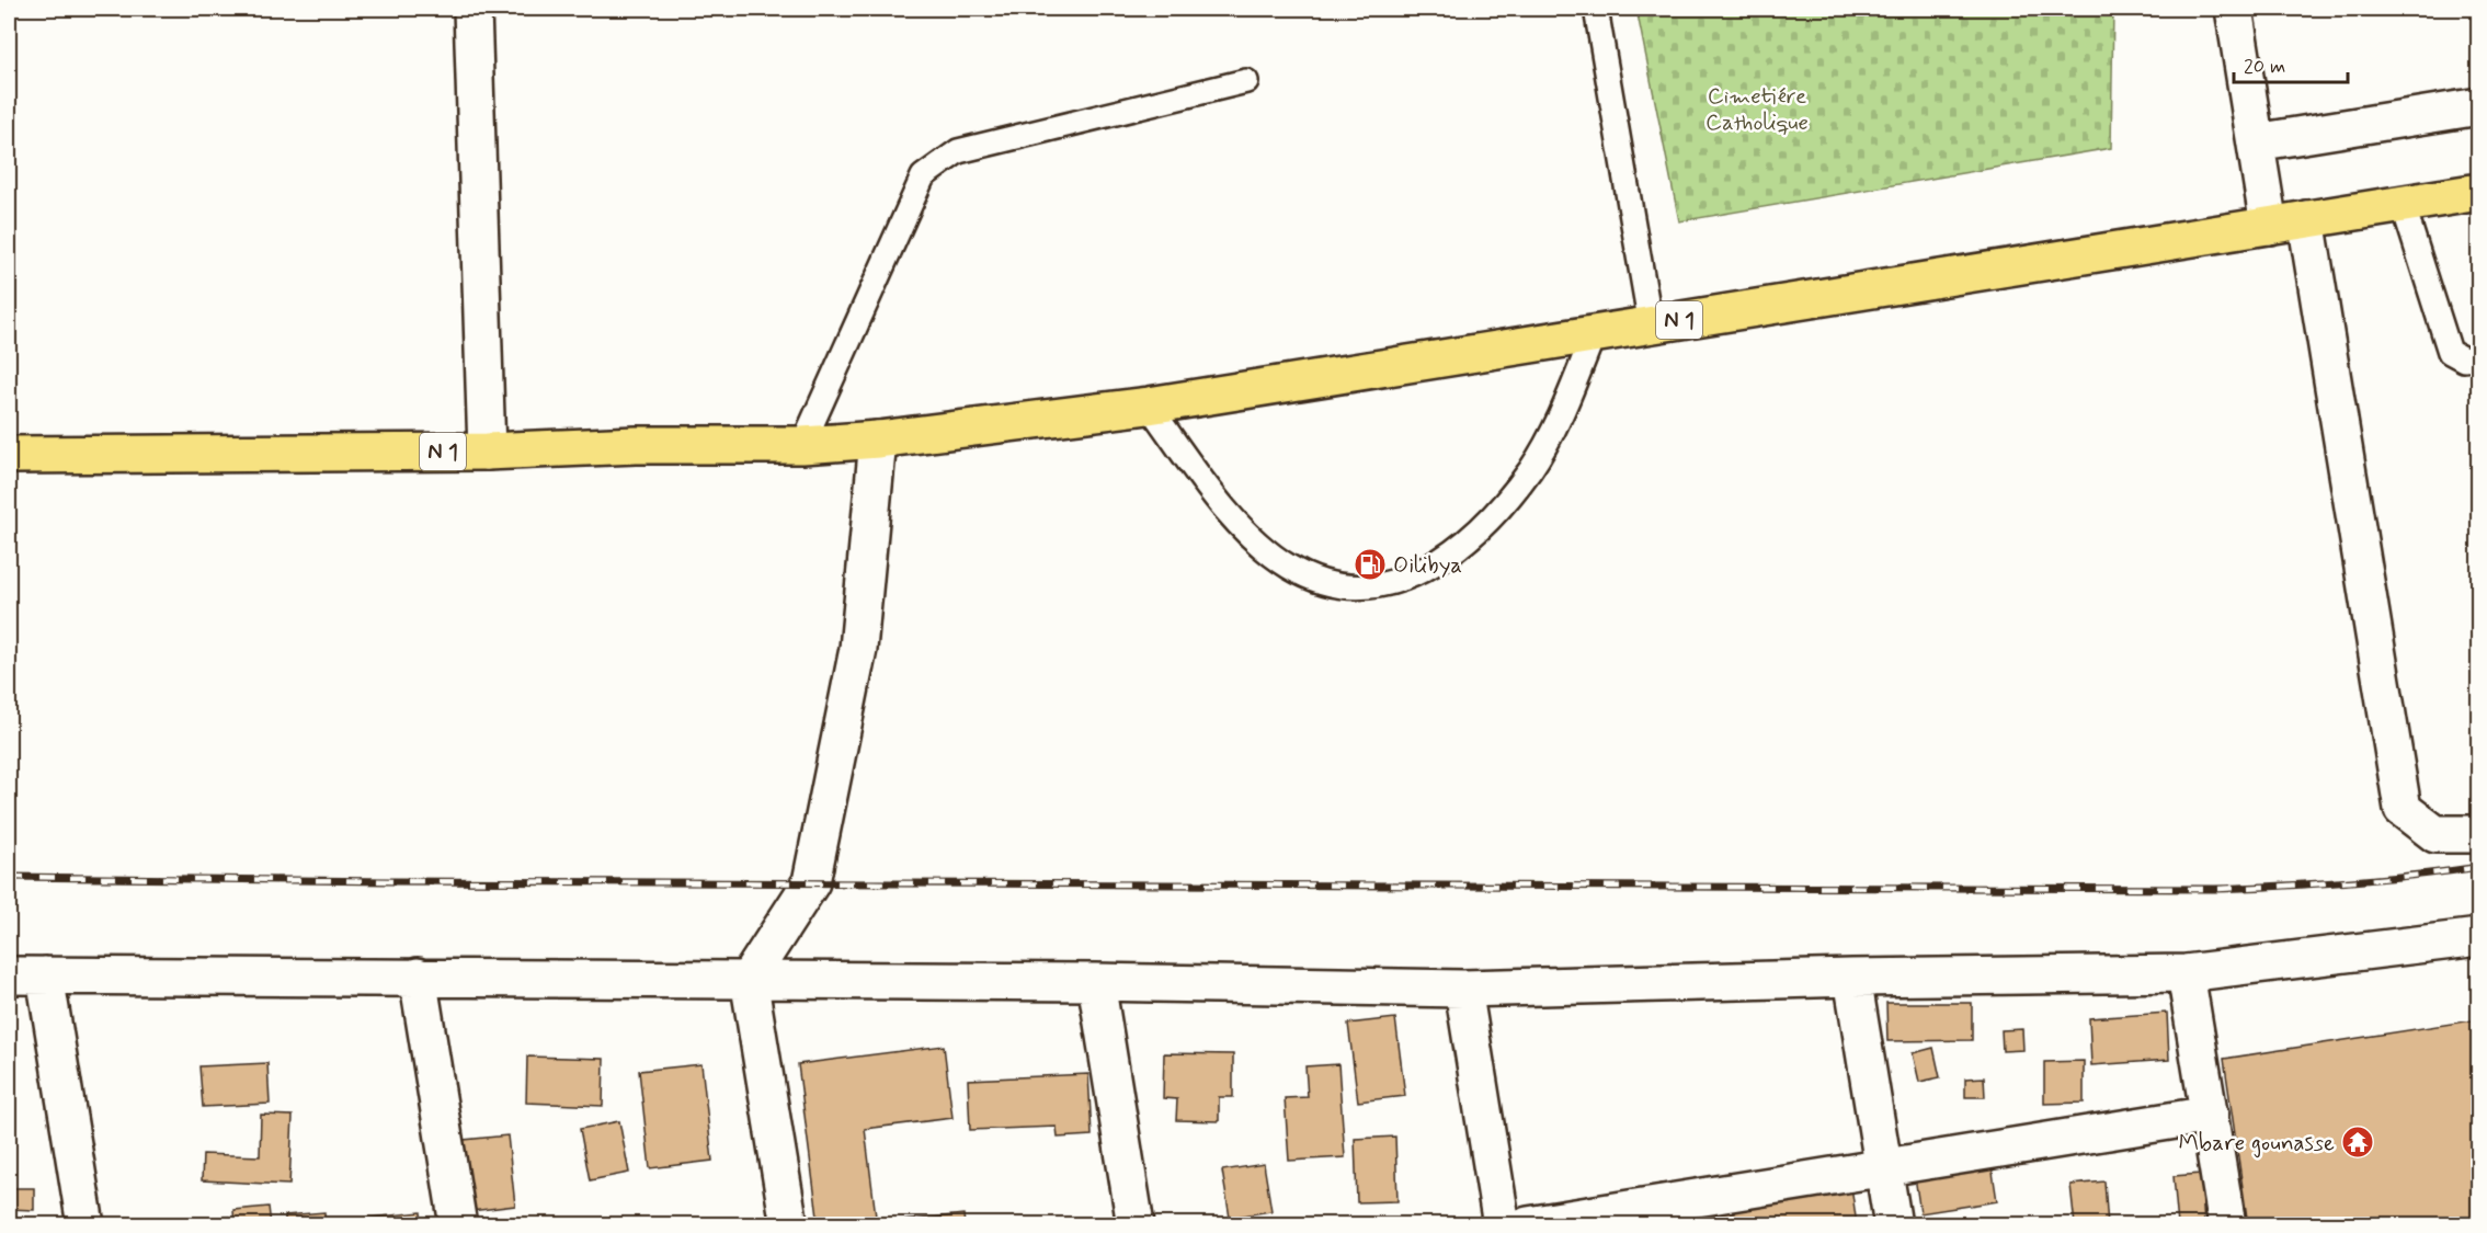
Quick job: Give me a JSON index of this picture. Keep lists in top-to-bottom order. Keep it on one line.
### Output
{"streets":{"highway":["N 1"]},"parks":["Cimetiére Catholique"],"places":{"fuel station":["Oilibya"],"temple":["Mbare gounasse"]},"scale_bar":"20 m"}
